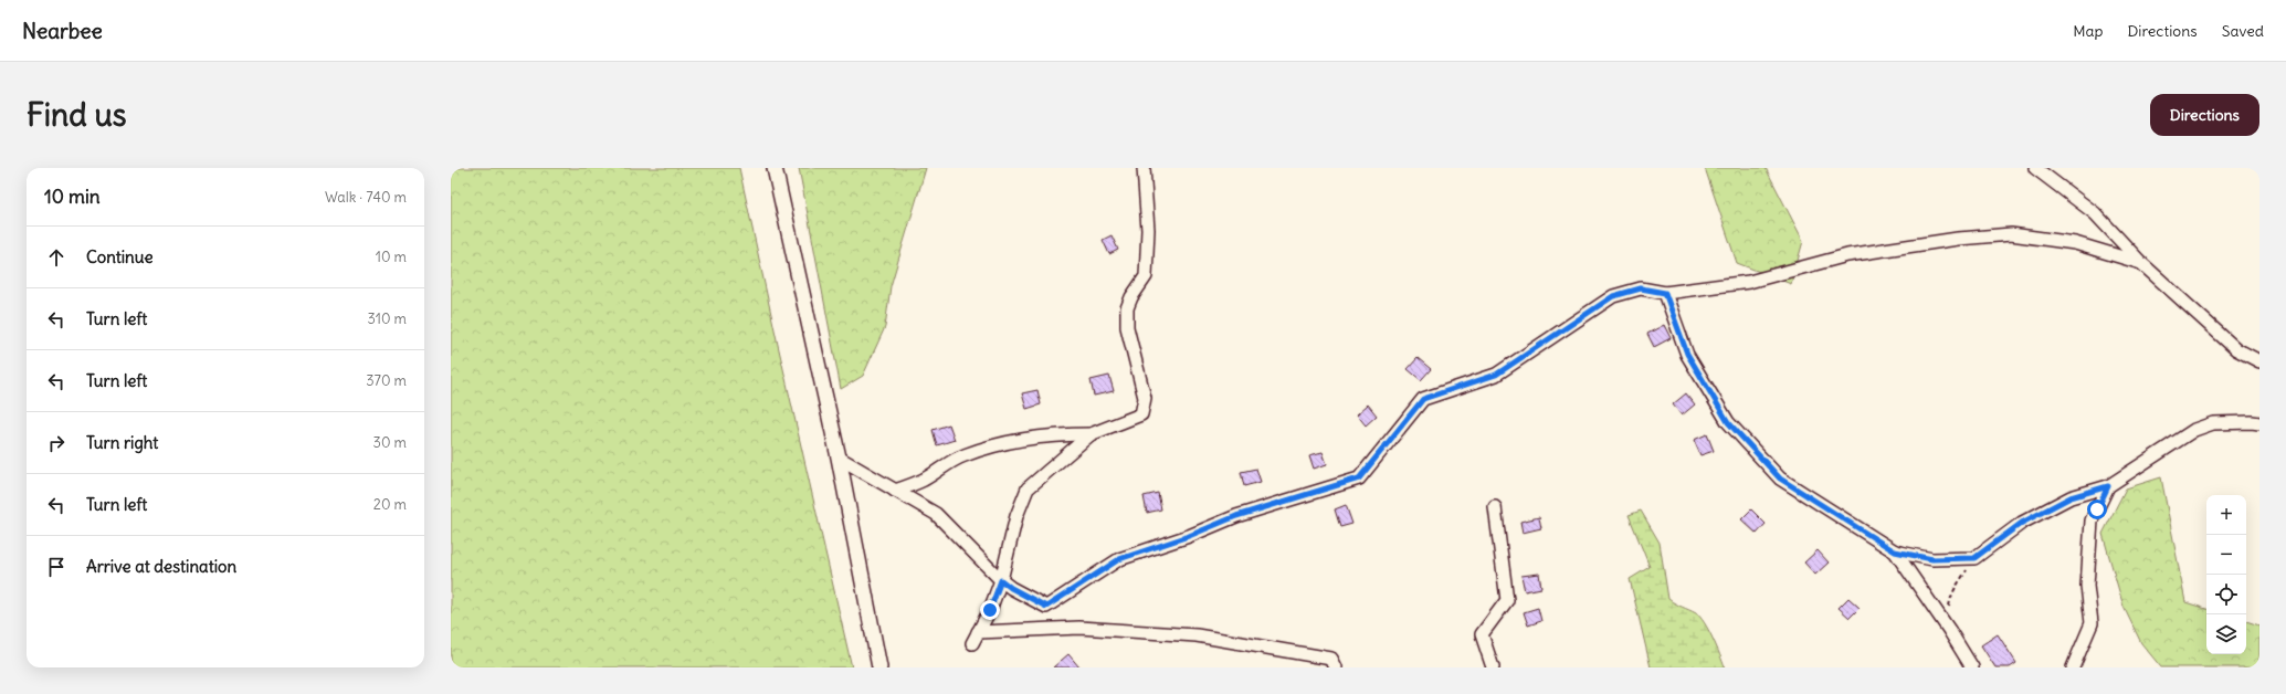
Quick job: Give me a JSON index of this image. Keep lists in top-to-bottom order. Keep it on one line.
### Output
{"page":{"header":"Nearbee","nav":["Map","Directions","Saved"],"buttons":"Directions","title":"Find us","heading":["10 min","Walk · 740 m"],"list":[["Continue","10 m"],["Turn left","310 m"],["Turn left","370 m"],["Turn right","30 m"],["Turn left","20 m"],"Arrive at destination"],"map_buttons":["+","−"]}}
